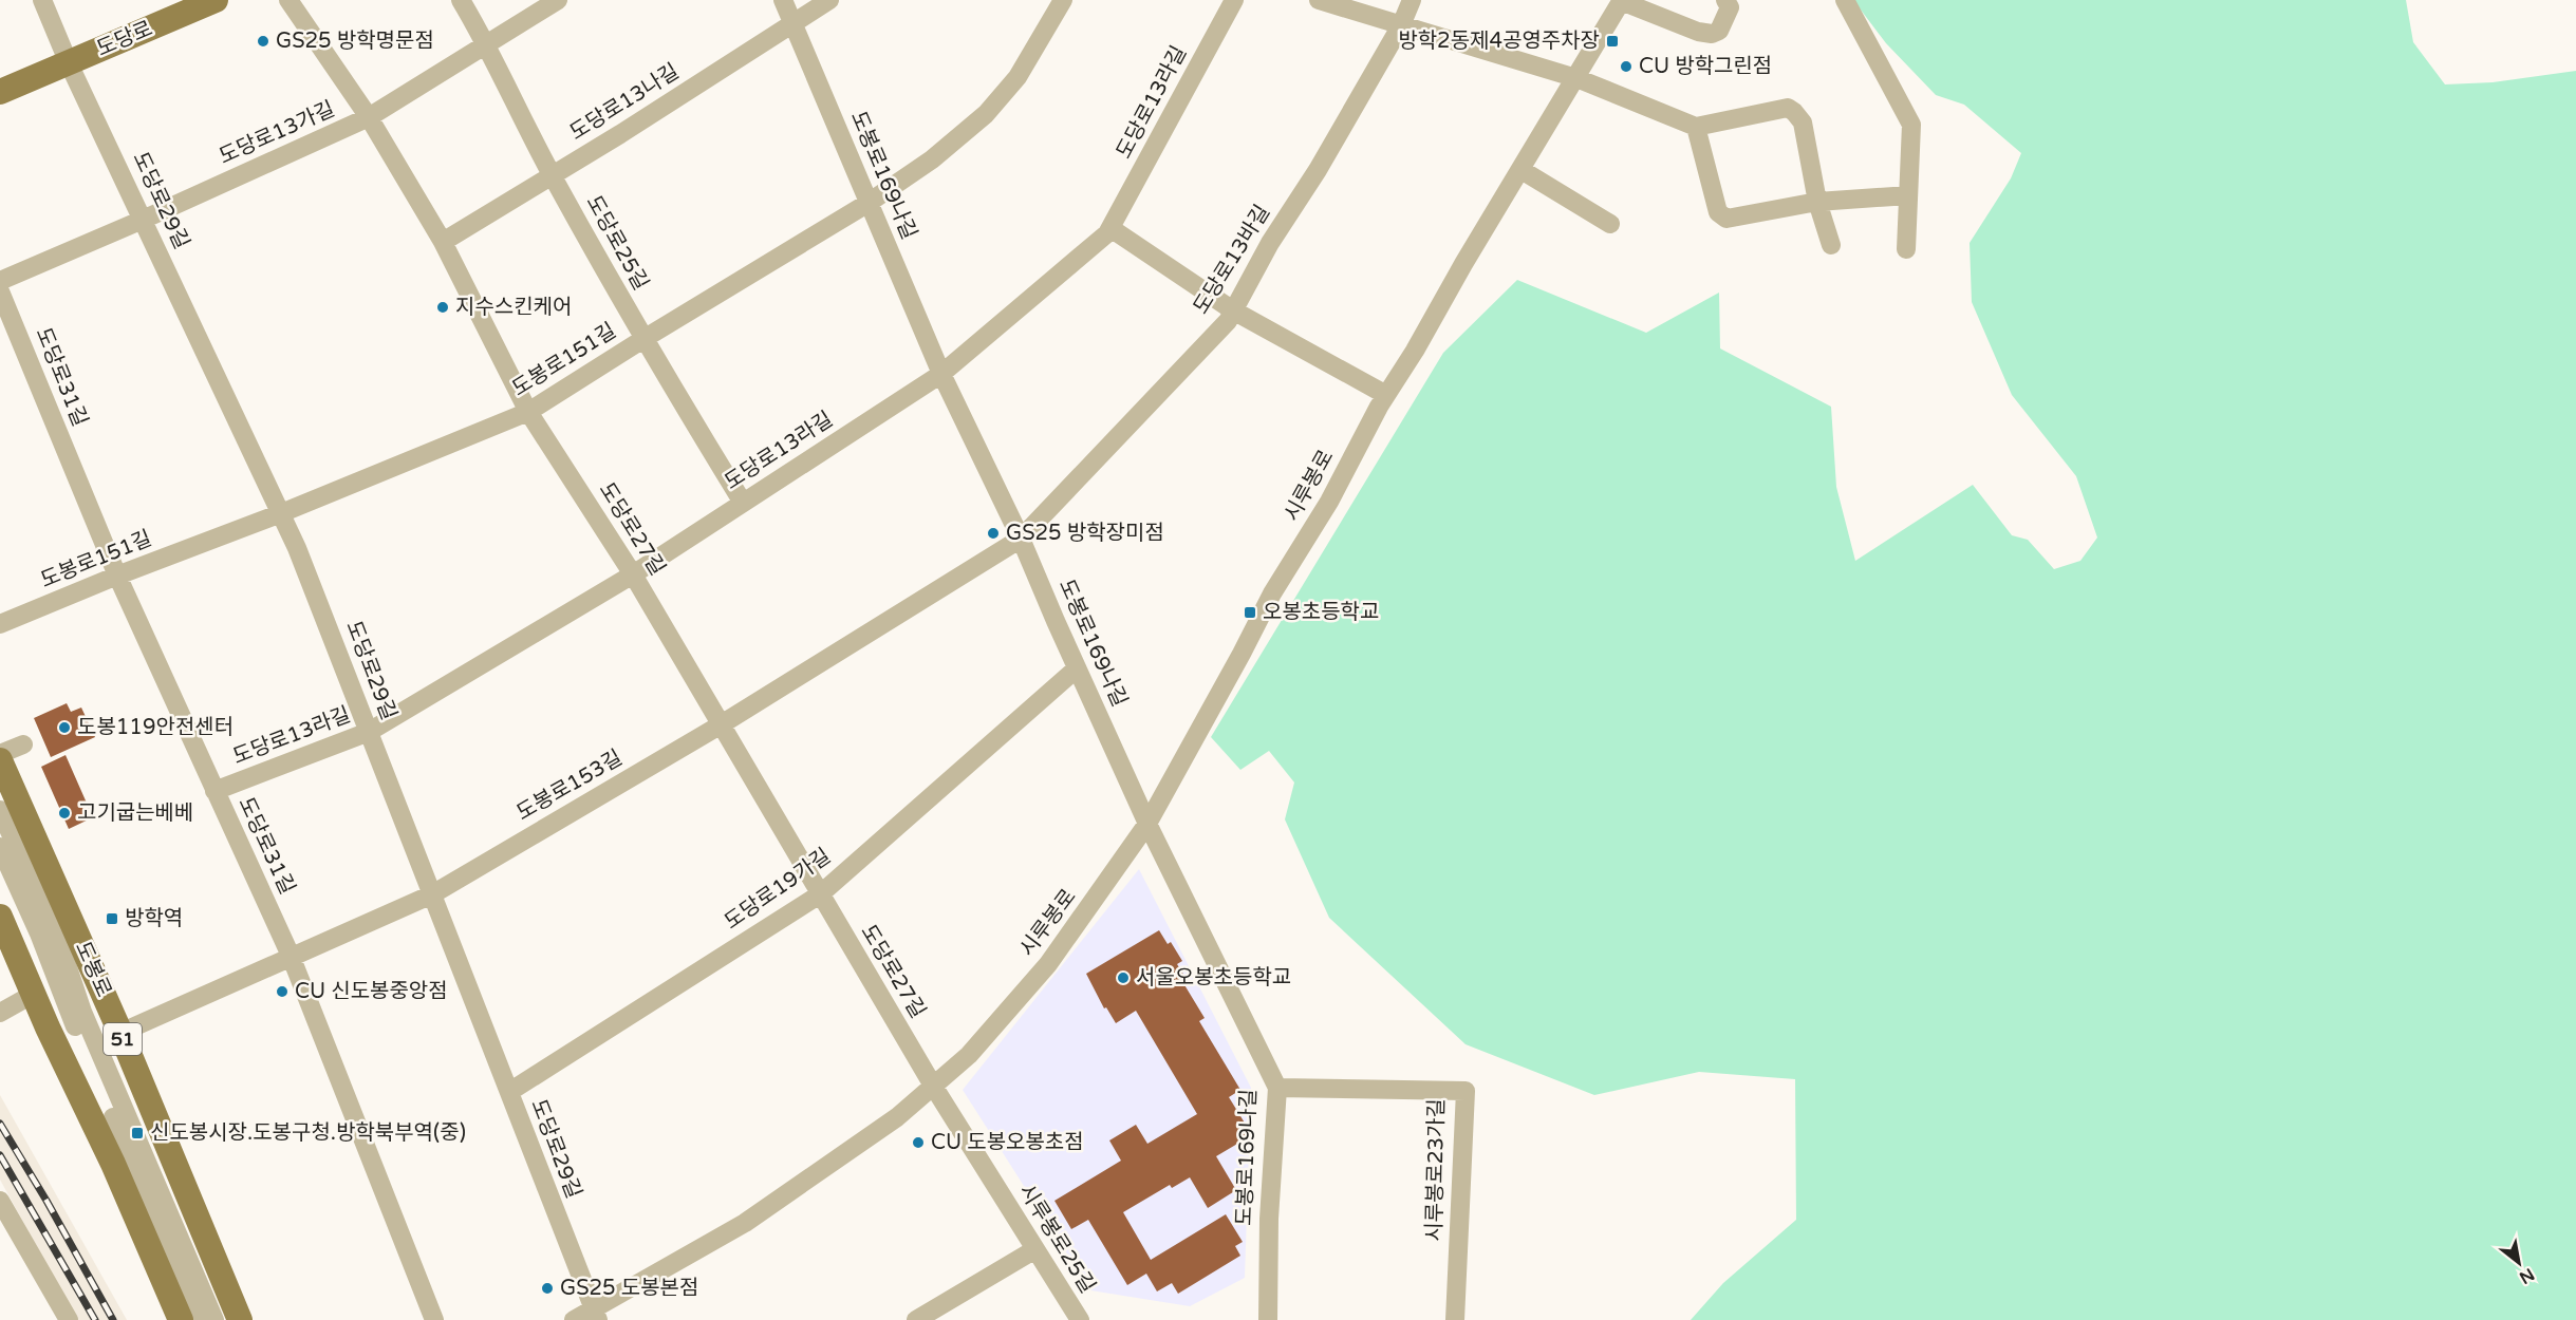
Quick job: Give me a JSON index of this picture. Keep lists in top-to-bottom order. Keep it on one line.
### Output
{"streets":{"main road":["도당로","도봉로","51"],"street":["도당로13나길","도당로13라길","도당로13가길","도봉로169나길","도당로29길","도당로25길","도당로13바길","도봉로151길","도당로31길","시루봉로","도당로27길","도봉로153길","도당로19가길","시루봉로23가길","시루봉로25길"]},"crossings":[["도당로","도당로29길"],["도당로13나길","도봉로169나길"],["도당로13나길","도당로25길"],["도당로13나길","도당로27길"],["도당로13라길","도봉로169나길"],["도당로13라길","도당로29길"],["도당로13라길","도당로25길"],["도당로13라길","도당로31길"],["도당로13라길","도당로27길"],["도당로13가길","도당로29길"],["도당로13가길","도당로25길"],["도당로13가길","도당로27길"],["도봉로169나길","도당로13바길"],["도봉로169나길","도봉로151길"],["도봉로169나길","시루봉로"],["도봉로169나길","도봉로153길"],["도봉로169나길","도당로19가길"],["도봉로169나길","시루봉로23가길"],["도당로29길","도봉로151길"],["도당로29길","시루봉로"],["도당로29길","도봉로153길"],["도당로29길","도당로19가길"],["도당로25길","도봉로151길"],["도당로13바길","도봉로153길"],["도봉로151길","도당로31길"],["도봉로151길","도당로27길"],["도당로31길","도봉로153길"],["시루봉로","도당로27길"],["시루봉로","시루봉로25길"],["도당로27길","도봉로153길"],["도당로27길","도당로19가길"],["도당로27길","시루봉로25길"],["도봉로153길","도봉로"]],"places":{"other":["GS25 방학명문점","CU 방학그린점","지수스킨케어","GS25 방학장미점","도봉119안전센터","고기굽는베베","서울오봉초등학교","CU 신도봉중앙점","CU 도봉오봉초점","GS25 도봉본점"],"transit":["방학2동제4공영주차장","오봉초등학교","방학역","신도봉시장.도봉구청.방학북부역(중)"]},"north":"bottom right"}
